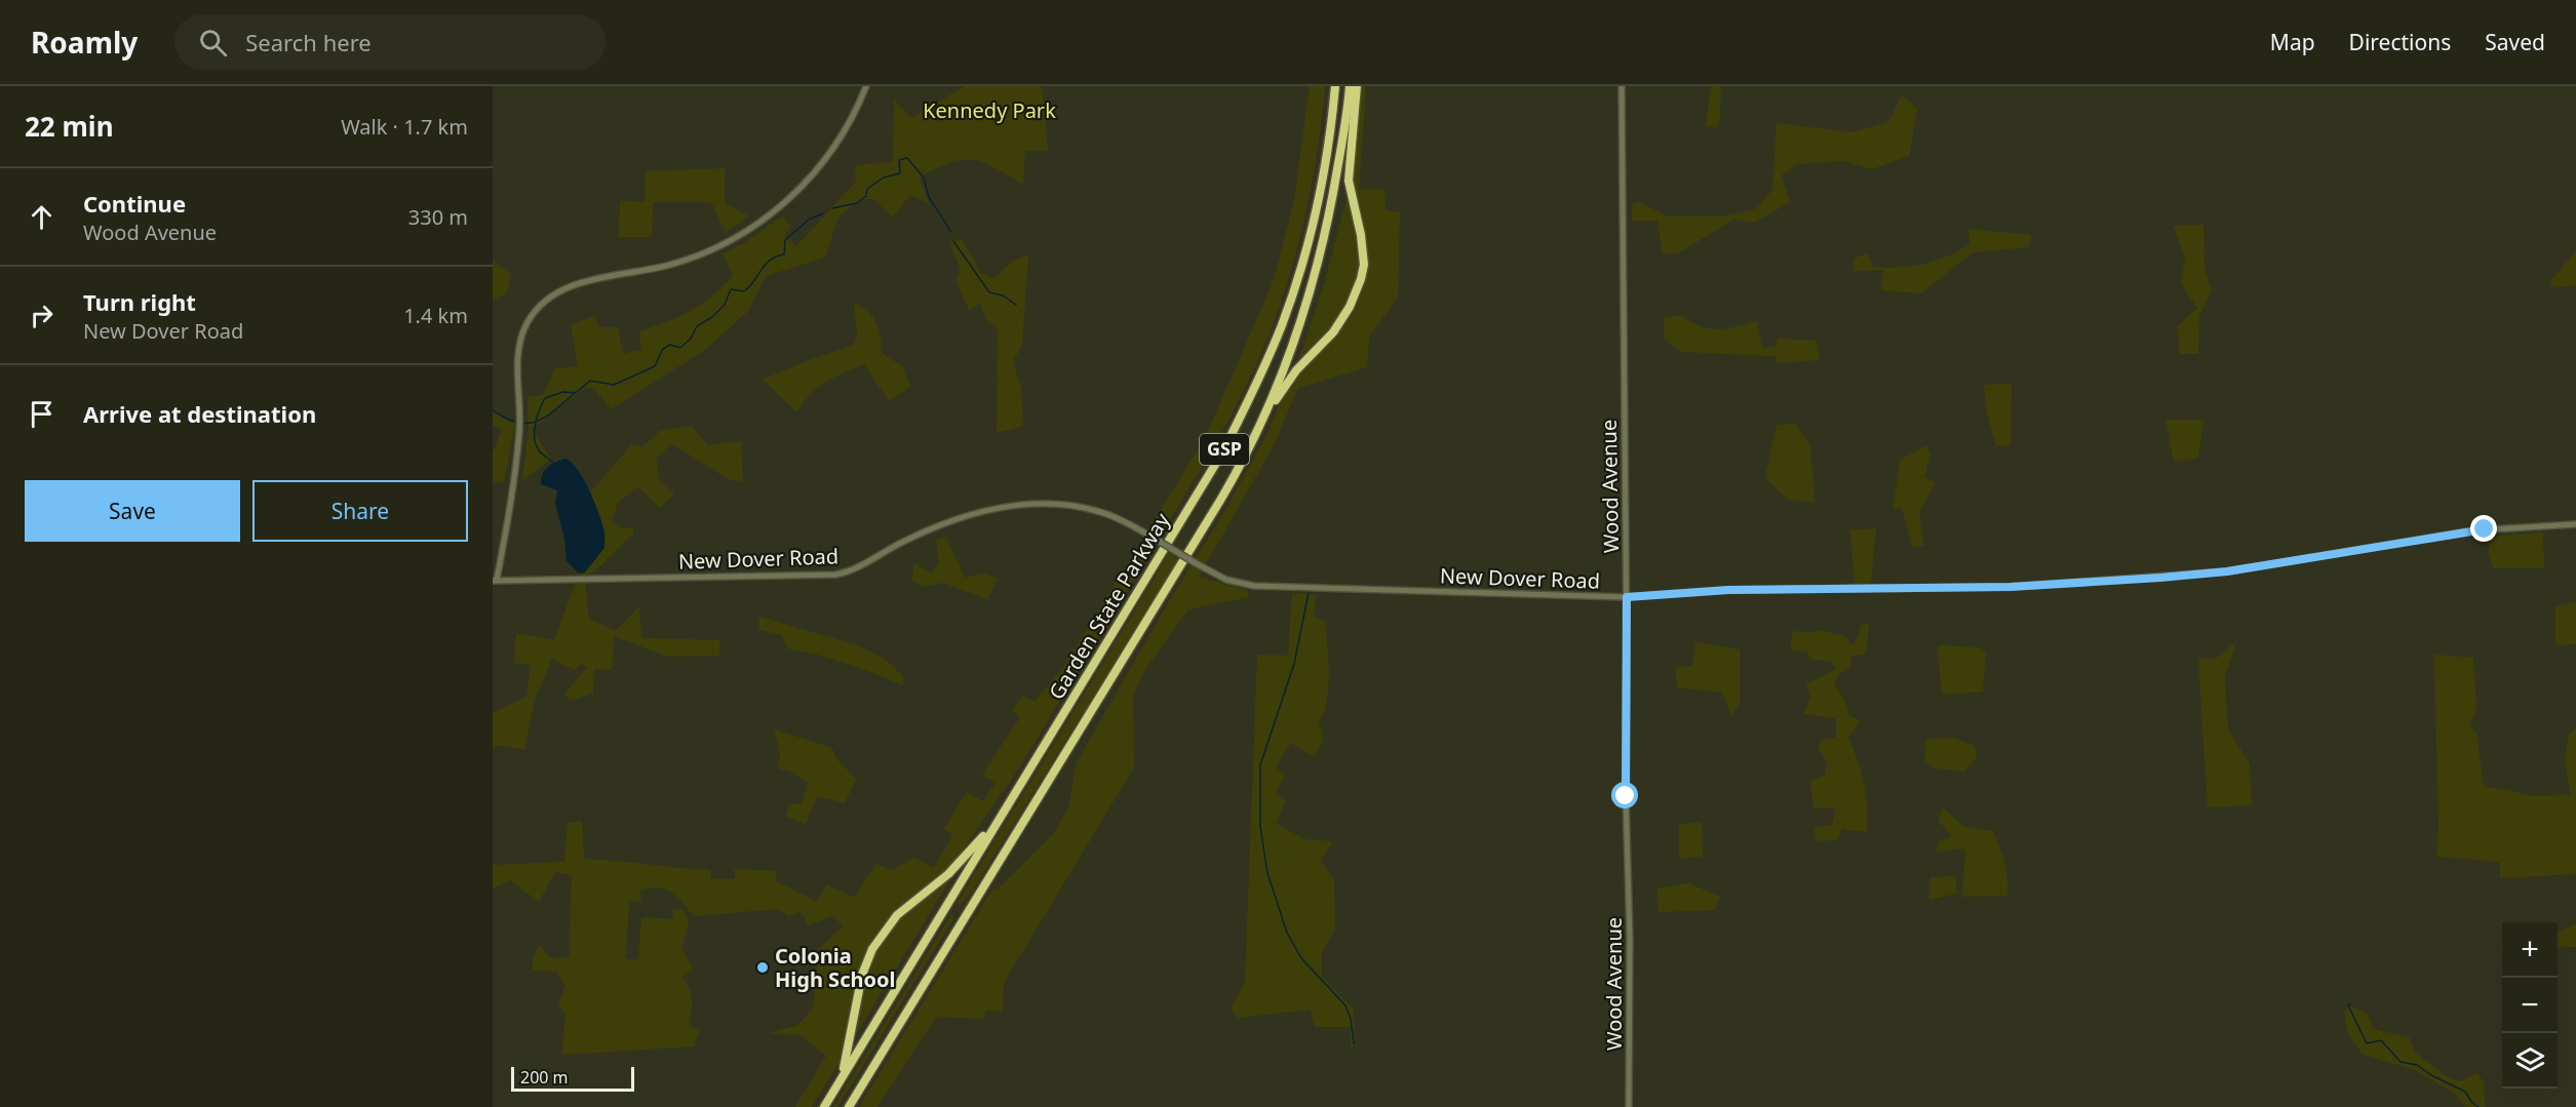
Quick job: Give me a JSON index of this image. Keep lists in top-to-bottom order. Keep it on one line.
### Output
{"streets":{"highway":["GSP","Garden State Parkway"],"street":["Wood Avenue","New Dover Road"]},"crossings":[["Wood Avenue","New Dover Road"]],"parks":["Kennedy Park"],"places":["Colonia High School"],"scale_bar":"200 m","page":{"header":"Roamly","search":"Search here","nav":["Map","Directions","Saved"],"heading":["22 min","Walk · 1.7 km"],"list":[["Continue","Wood Avenue","330 m"],["Turn right","New Dover Road","1.4 km"],"Arrive at destination"],"buttons":["Save","Share"],"map_buttons":["+","−"],"scale":"200 m"}}
